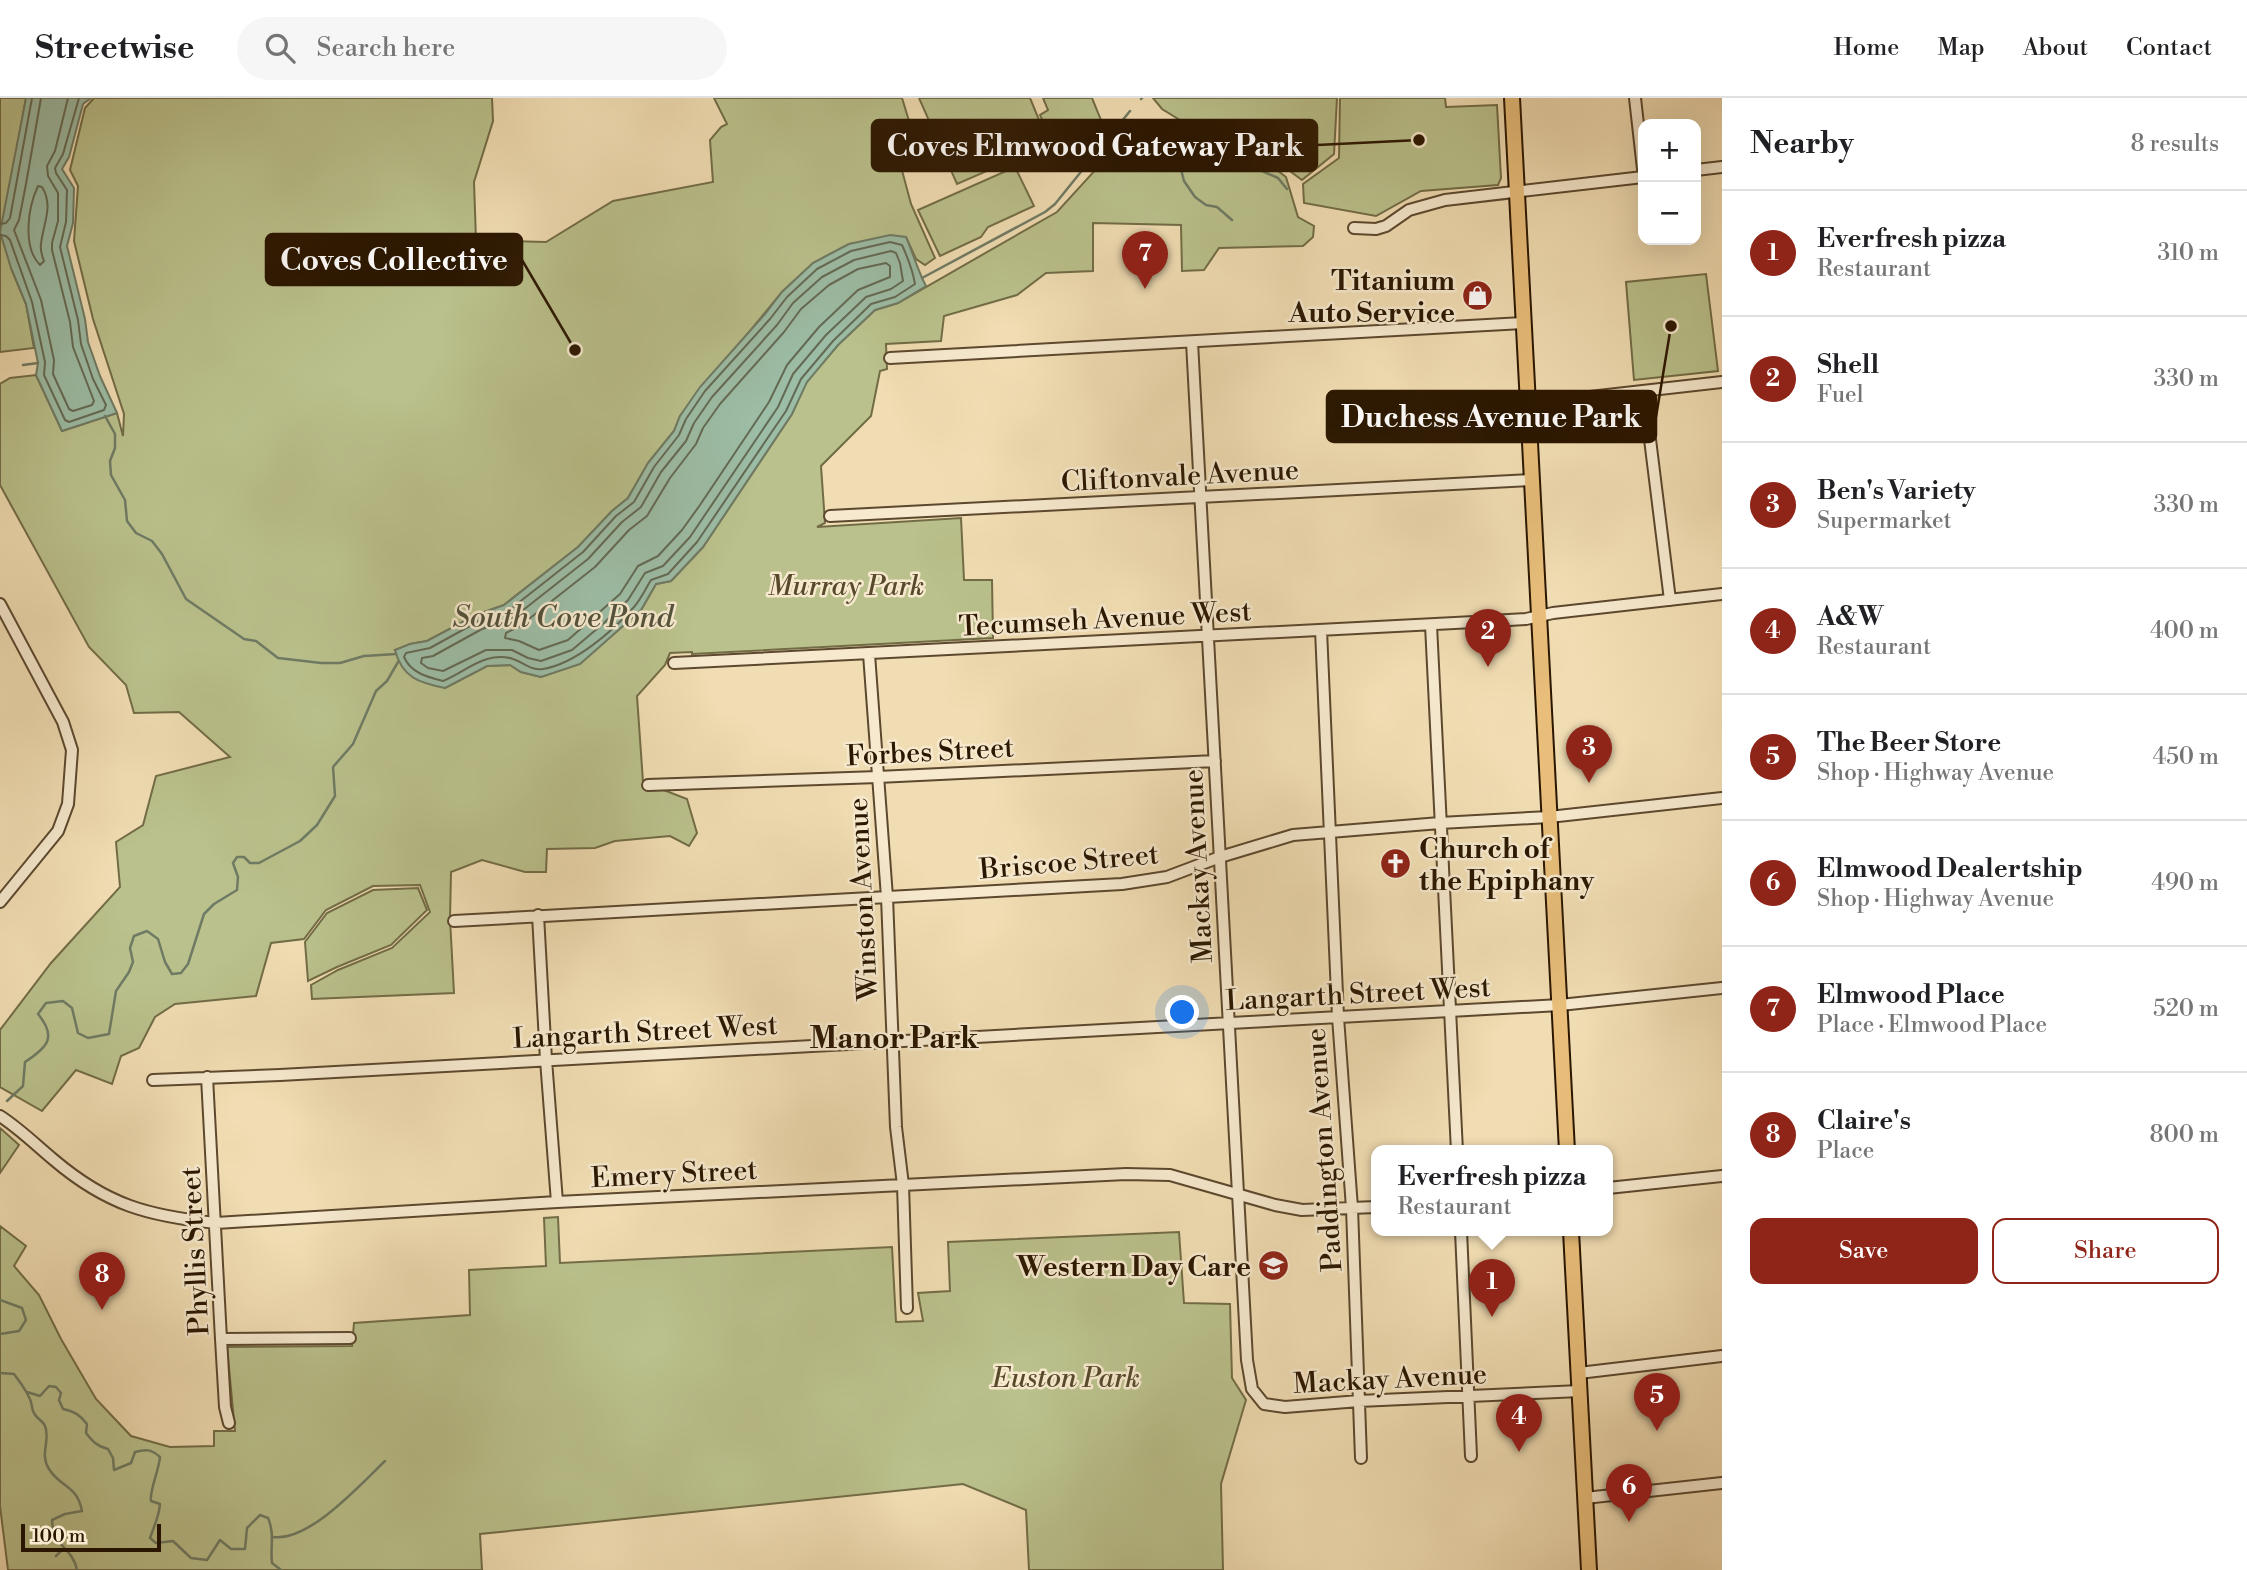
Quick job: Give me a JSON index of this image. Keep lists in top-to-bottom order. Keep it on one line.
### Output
{"streets":{"street":["Cliftonvale Avenue","Tecumseh Avenue West","Forbes Street","Briscoe Street","Mackay Avenue","Winston Avenue","Langarth Street West","Paddington Avenue","Emery Street","Phyllis Street"]},"crossings":[["Cliftonvale Avenue","Mackay Avenue"],["Tecumseh Avenue West","Mackay Avenue"],["Tecumseh Avenue West","Winston Avenue"],["Tecumseh Avenue West","Paddington Avenue"],["Forbes Street","Mackay Avenue"],["Forbes Street","Winston Avenue"],["Briscoe Street","Mackay Avenue"],["Briscoe Street","Winston Avenue"],["Briscoe Street","Paddington Avenue"],["Mackay Avenue","Langarth Street West"],["Mackay Avenue","Paddington Avenue"],["Mackay Avenue","Emery Street"],["Winston Avenue","Langarth Street West"],["Winston Avenue","Emery Street"],["Langarth Street West","Paddington Avenue"],["Langarth Street West","Phyllis Street"],["Paddington Avenue","Emery Street"],["Emery Street","Phyllis Street"]],"districts":["Manor Park"],"water":["South Cove Pond"],"parks":["Murray Park","Euston Park"],"places":{"other":["Coves Elmwood Gateway Park","Duchess Avenue Park","Coves Collective"],"shop":["Titanium Auto Service"],"church":["Church of the Epiphany"],"school or university":["Western Day Care"]},"scale_bar":"100 m","page":{"header":"Streetwise","search":"Search here","nav":["Home","Map","About","Contact"],"heading":["Nearby","8 results"],"map_buttons":["+","−"],"list":[{"mark":"1","name":"Everfresh pizza","note":"Restaurant","value":"310 m"},{"mark":"2","name":"Shell","note":"Fuel","value":"330 m"},{"mark":"3","name":"Ben's Variety","note":"Supermarket","value":"330 m"},{"mark":"4","name":"A&W","note":"Restaurant","value":"400 m"},{"mark":"5","name":"The Beer Store","note":"Shop · Highway Avenue","value":"450 m"},{"mark":"6","name":"Elmwood Dealertship","note":"Shop · Highway Avenue","value":"490 m"},{"mark":"7","name":"Elmwood Place","note":"Place · Elmwood Place","value":"520 m"},{"mark":"8","name":"Claire's","note":"Place","value":"800 m"}],"pins":["7","2","3","8","1","5","4","6"],"popup":["Everfresh pizza","Restaurant"],"buttons":["Save","Share"],"scale":"100 m"}}
